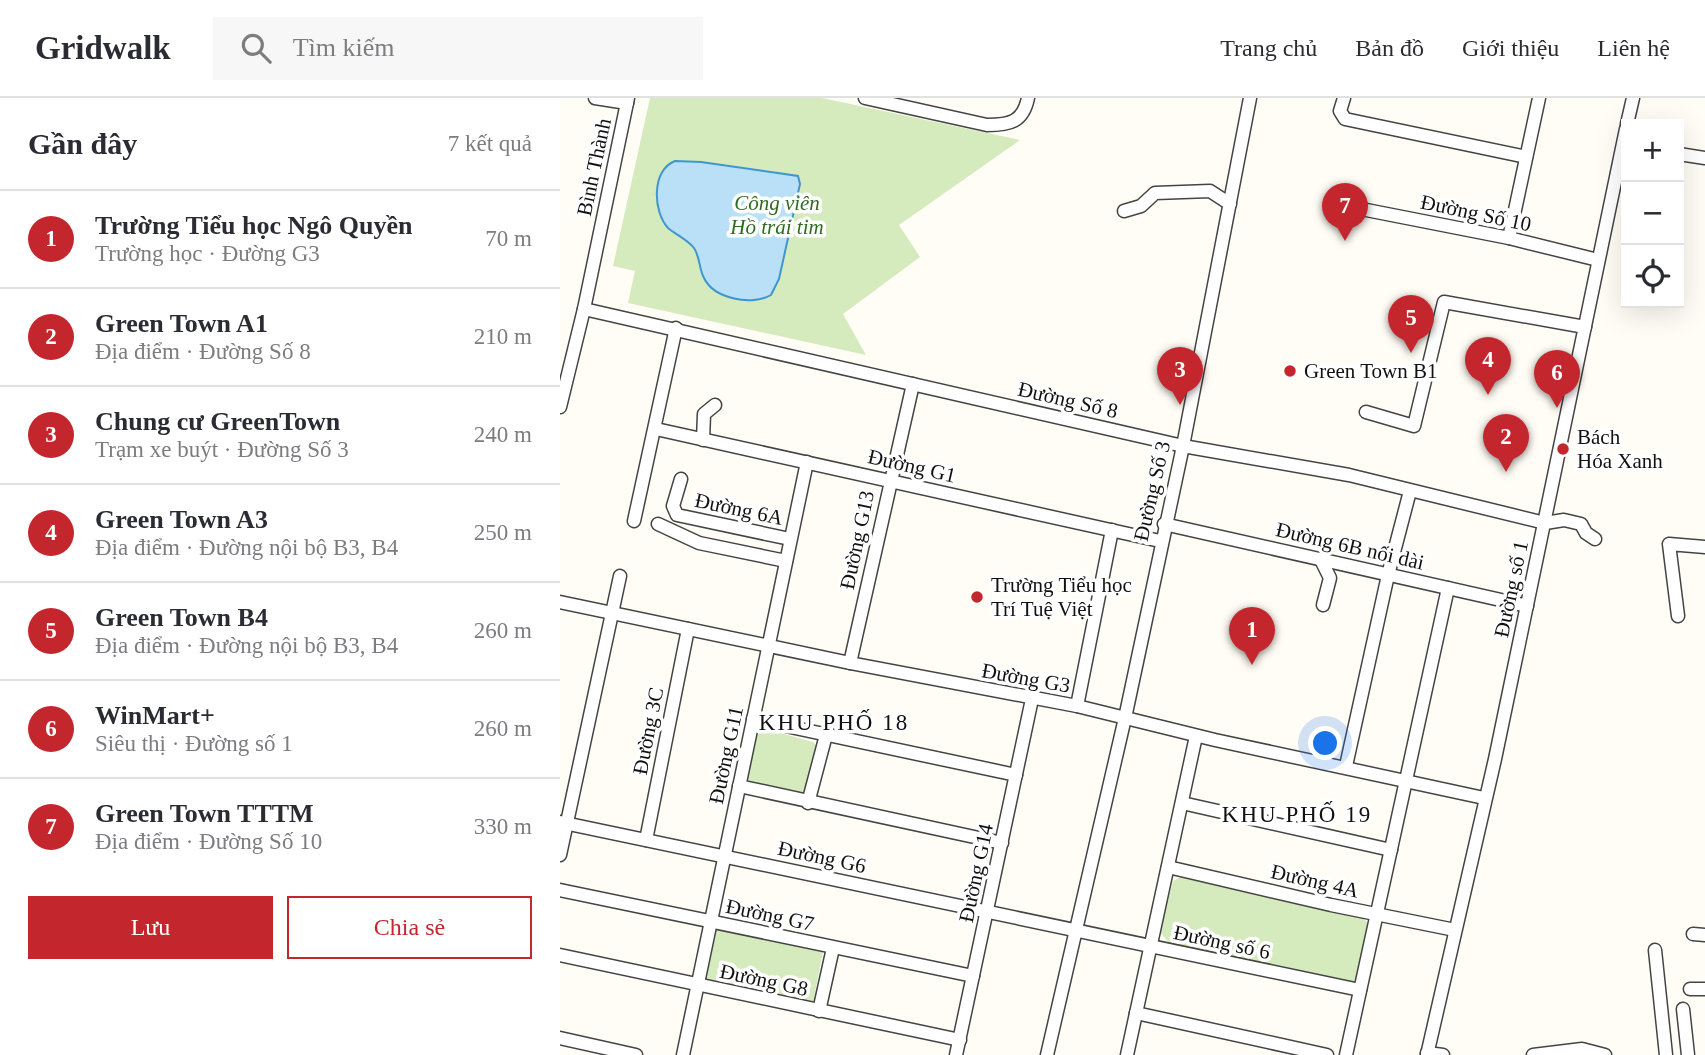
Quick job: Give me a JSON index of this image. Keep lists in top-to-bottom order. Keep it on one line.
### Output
{"streets":{"street":["Bình Thành","Đường Số 10","Đường Số 8","Đường G1","Đường Số 3","Đường 6A","Đường G13","Đường 6B nối dài","Đường số 1","Đường G3","Đường 3C","Đường G11","Đường G6","Đường G14","Đường 4A","Đường G7","Đường số 6","Đường G8"]},"crossings":[["Bình Thành","Đường Số 8"],["Đường Số 10","Đường số 1"],["Đường Số 8","Đường Số 3"],["Đường Số 8","Đường G13"],["Đường Số 8","Đường số 1"],["Đường G1","Đường Số 3"],["Đường G1","Đường G13"],["Đường G1","Đường G11"],["Đường Số 3","Đường 6B nối dài"],["Đường Số 3","Đường G3"],["Đường Số 3","Đường G6"],["Đường Số 3","Đường số 6"],["Đường 6A","Đường G11"],["Đường G13","Đường G3"],["Đường 6B nối dài","Đường số 1"],["Đường số 1","Đường G3"],["Đường số 1","Đường 4A"],["Đường G3","Đường 3C"],["Đường G3","Đường G11"],["Đường G3","Đường G14"],["Đường 3C","Đường G6"],["Đường G11","Đường G6"],["Đường G11","Đường G7"],["Đường G11","Đường G8"],["Đường G6","Đường G14"],["Đường G6","Đường số 6"],["Đường G14","Đường G7"],["Đường G14","Đường G8"]],"districts":["KHU PHỐ 18","KHU PHỐ 19"],"parks":["Công viên Hồ trái tim"],"places":["Green Town B1","Bách Hóa Xanh","Trường Tiểu học Trí Tuệ Việt"],"page":{"header":"Gridwalk","search":"Tìm kiếm","nav":["Trang chủ","Bản đồ","Giới thiệu","Liên hệ"],"heading":["Gần đây","7 kết quả"],"map_buttons":["+","−"],"pins":["7","5","4","3","6","2","1"],"list":[{"mark":"1","name":"Trường Tiểu học Ngô Quyền","note":"Trường học · Đường G3","value":"70 m"},{"mark":"2","name":"Green Town A1","note":"Địa điểm · Đường Số 8","value":"210 m"},{"mark":"3","name":"Chung cư GreenTown","note":"Trạm xe buýt · Đường Số 3","value":"240 m"},{"mark":"4","name":"Green Town A3","note":"Địa điểm · Đường nội bộ B3, B4","value":"250 m"},{"mark":"5","name":"Green Town B4","note":"Địa điểm · Đường nội bộ B3, B4","value":"260 m"},{"mark":"6","name":"WinMart+","note":"Siêu thị · Đường số 1","value":"260 m"},{"mark":"7","name":"Green Town TTTM","note":"Địa điểm · Đường Số 10","value":"330 m"}],"buttons":["Lưu","Chia sẻ"]}}
